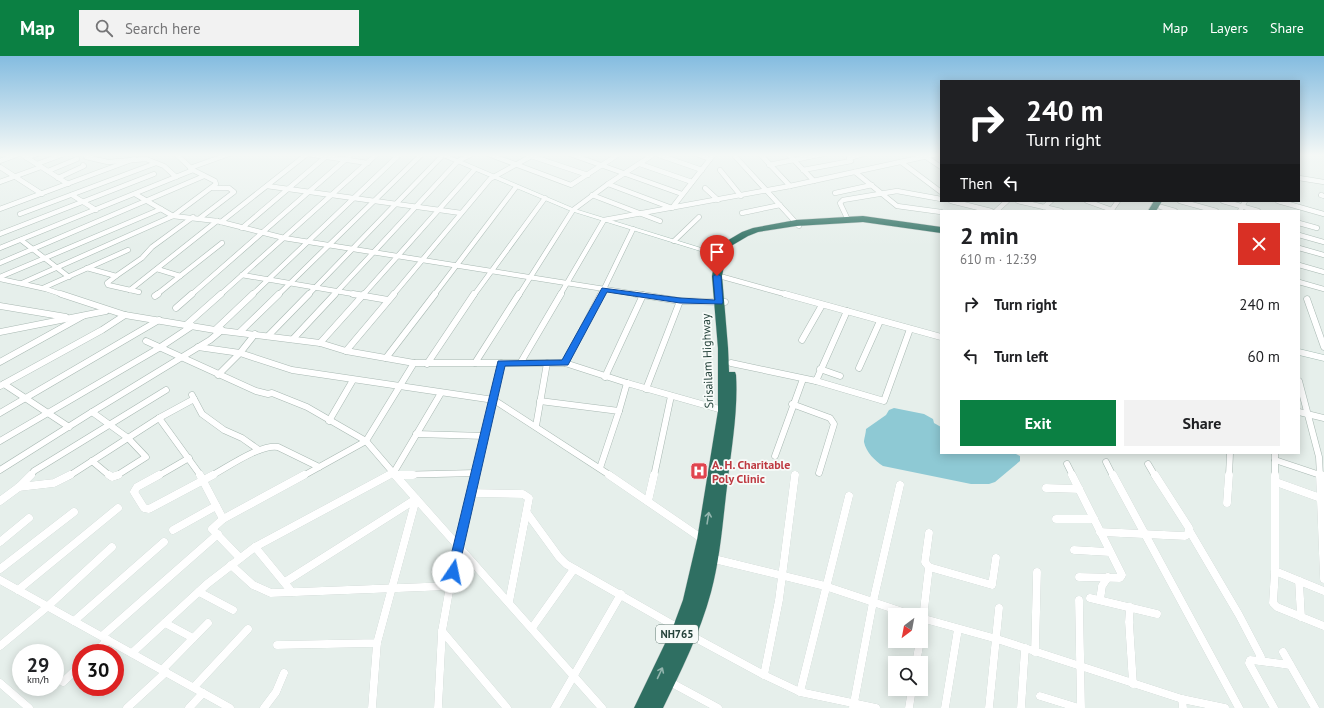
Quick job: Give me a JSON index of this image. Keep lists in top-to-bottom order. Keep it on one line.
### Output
{"streets":{"highway":["Srisailam Highway","NH765"]},"places":{"hospital":["A. H. Charitable Poly Clinic"]},"north":"bottom left","page":{"header":"Map","search":"Search here","nav":["Map","Layers","Share"],"turn":["240 m","Turn right"],"then":"Then","heading":["2 min","610 m · 12:39"],"list":[{"name":"Turn right","value":"240 m"},{"name":"Turn left","value":"60 m"}],"buttons":["Exit","Share"],"speed":"29 km/h","limit":"30"}}
